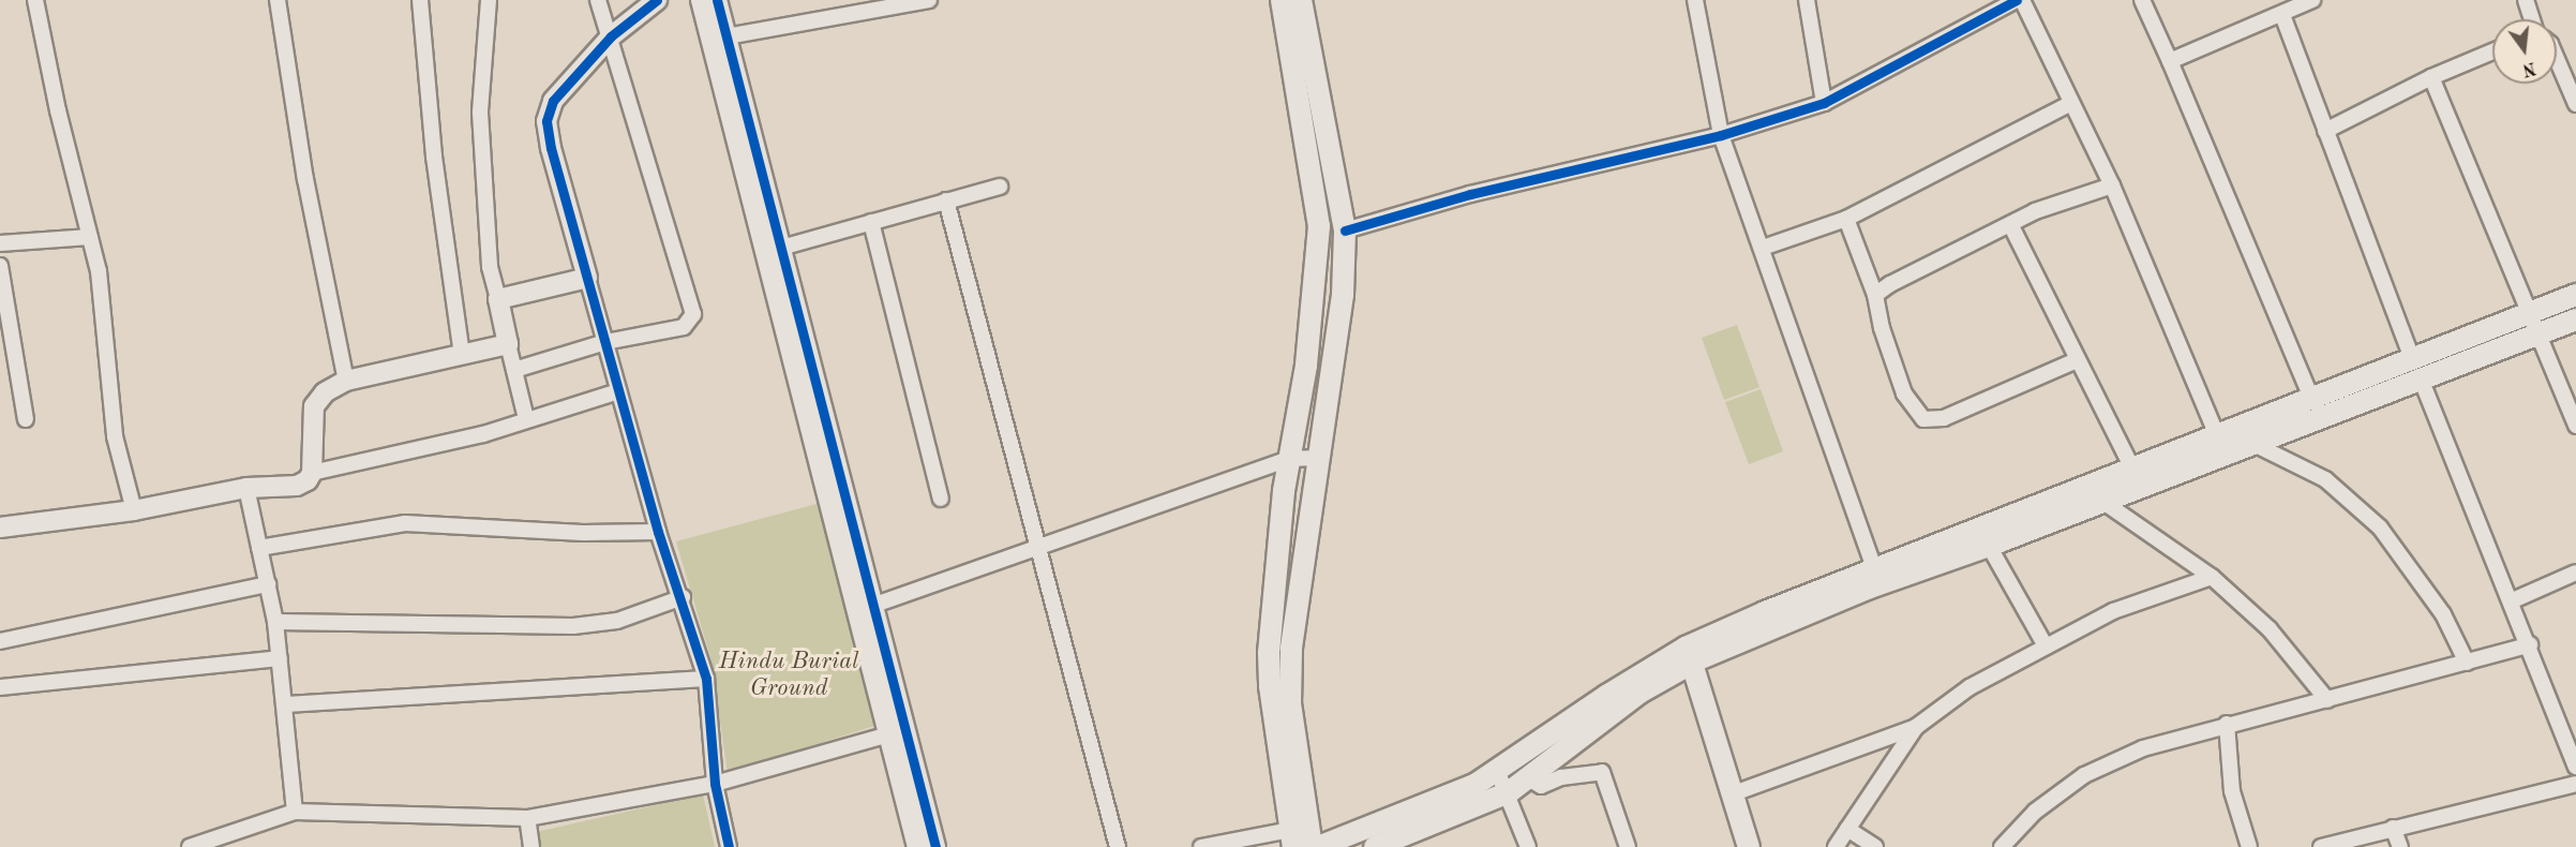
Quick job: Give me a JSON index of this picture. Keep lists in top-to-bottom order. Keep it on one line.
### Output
{"parks":["Hindu Burial Ground"],"north":"bottom"}
